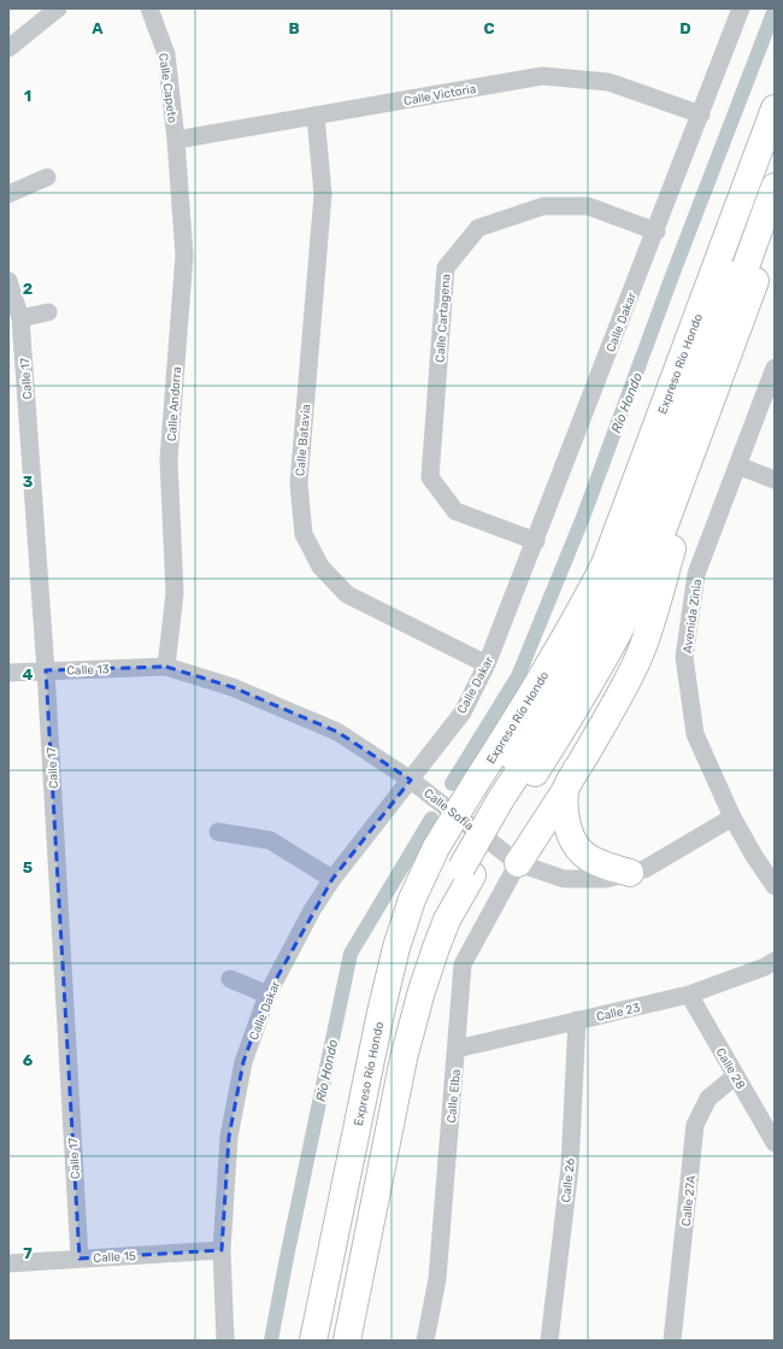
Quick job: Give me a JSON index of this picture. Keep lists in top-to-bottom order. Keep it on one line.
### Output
{"streets":{"highway":["Expreso Río Hondo"],"street":["Calle Capeto","Calle Victoria","Calle Cartagena","Calle Dakar","Calle 17","Calle Andorra","Calle Batavia","Avenida Zinia","Calle 13","Calle Sofía","Calle 23","Calle 28","Calle Elba","Calle 26","Calle 27A","Calle 15"]},"crossings":[["Calle Capeto","Calle Victoria"],["Calle Capeto","Calle Andorra"],["Calle Victoria","Calle Dakar"],["Calle Victoria","Calle Andorra"],["Calle Victoria","Calle Batavia"],["Calle Cartagena","Calle Dakar"],["Calle Dakar","Calle Batavia"],["Calle Dakar","Calle Sofía"],["Calle Dakar","Calle 15"],["Calle 17","Calle 13"],["Calle 17","Calle 15"],["Calle Andorra","Calle 13"],["Calle Andorra","Calle Sofía"],["Avenida Zinia","Calle Sofía"],["Calle 13","Calle Sofía"],["Calle Sofía","Calle Elba"],["Calle 23","Calle 28"],["Calle 23","Calle Elba"],["Calle 23","Calle 26"],["Calle 28","Calle 27A"]],"water":["Río Hondo"],"grid":{"columns":["A","B","C","D"],"rows":["1","2","3","4","5","6","7"]}}
